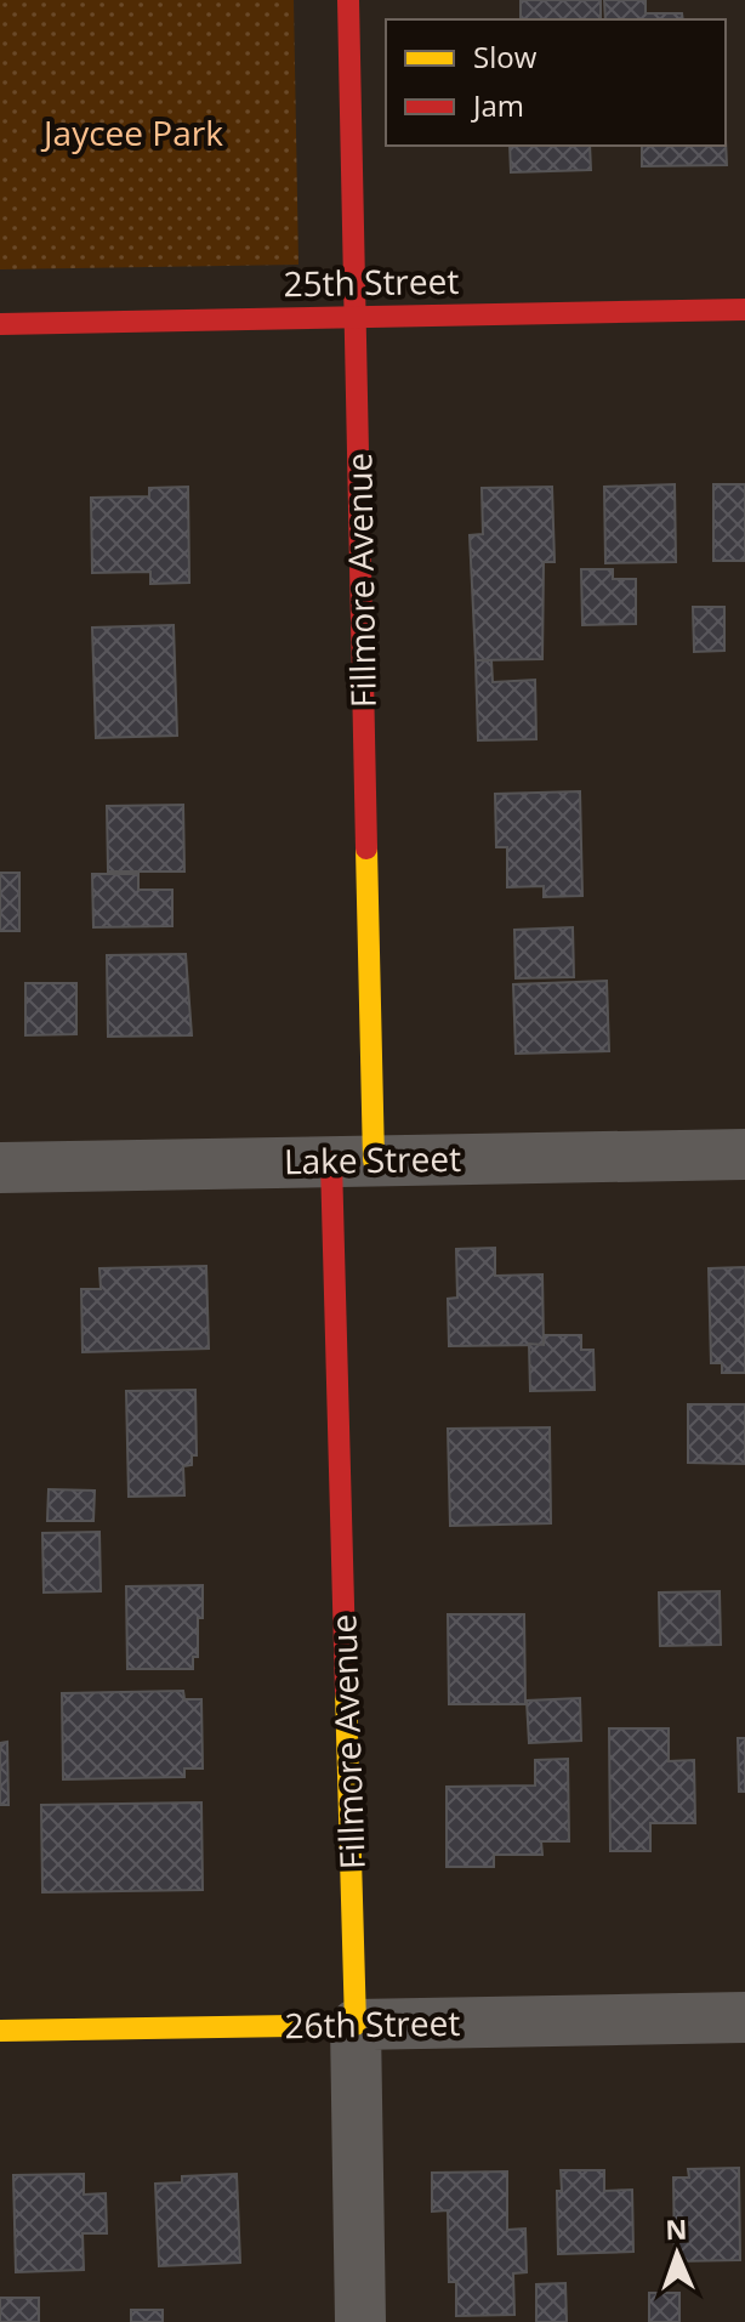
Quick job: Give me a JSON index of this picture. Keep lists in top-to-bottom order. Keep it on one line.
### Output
{"streets":{"street":["25th Street","Fillmore Avenue","Lake Street","26th Street"]},"crossings":[["25th Street","Fillmore Avenue"],["Fillmore Avenue","Lake Street"],["Fillmore Avenue","26th Street"]],"parks":["Jaycee Park"],"legend":["Slow","Jam"],"north":"top"}
